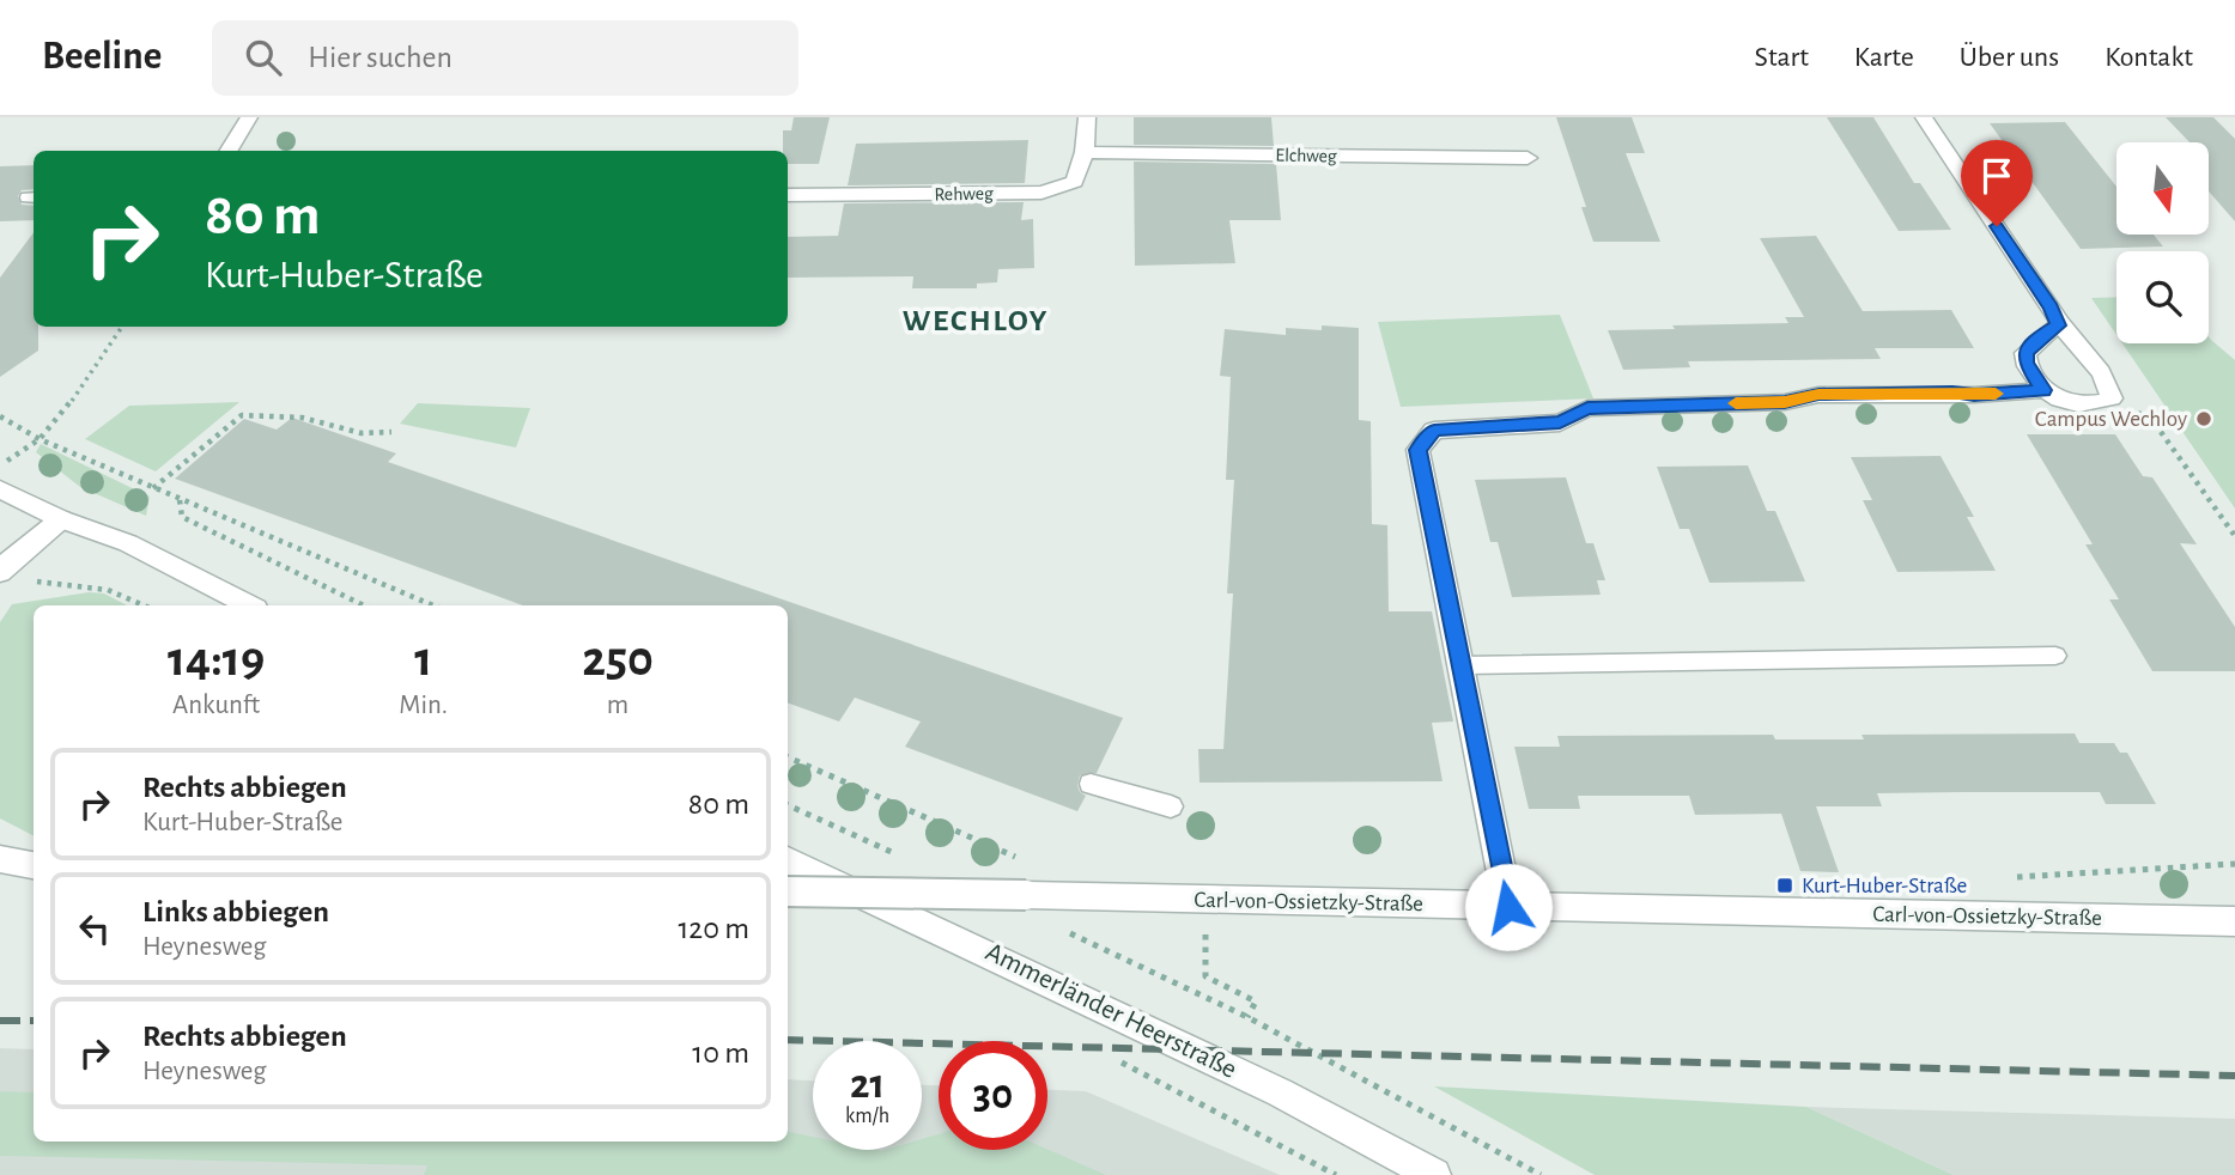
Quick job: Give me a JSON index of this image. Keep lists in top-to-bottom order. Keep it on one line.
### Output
{"streets":{"street":["Elchweg","Rehweg","Carl-von-Ossietzky-Straße","Ammerländer Heerstraße"]},"crossings":[["Elchweg","Rehweg"]],"districts":["WECHLOY"],"places":{"other":["Campus Wechloy"],"transit":["Kurt-Huber-Straße"]},"north":"bottom","page":{"header":"Beeline","search":"Hier suchen","nav":["Start","Karte","Über uns","Kontakt"],"turn":["80 m","Kurt-Huber-Straße"],"eta":["14:19","Ankunft","1","Min.","250","m"],"list":[{"name":"Rechts abbiegen","note":"Kurt-Huber-Straße","value":"80 m"},{"name":"Links abbiegen","note":"Heynesweg","value":"120 m"},{"name":"Rechts abbiegen","note":"Heynesweg","value":"10 m"}],"speed":"21 km/h","limit":"30"}}
